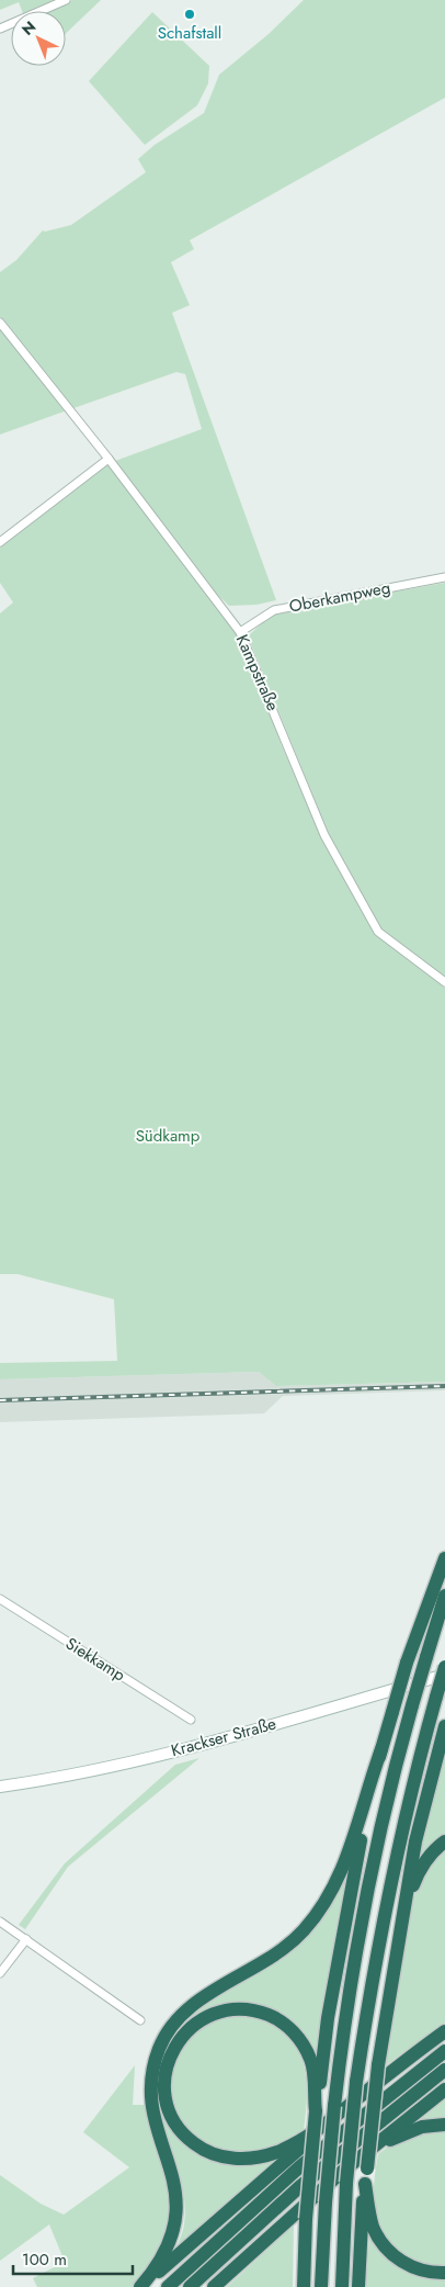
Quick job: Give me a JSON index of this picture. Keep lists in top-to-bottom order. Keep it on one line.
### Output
{"streets":{"street":["Oberkampweg","Kampstraße","Siekkamp","Krackser Straße"]},"crossings":[["Oberkampweg","Kampstraße"]],"parks":["Südkamp"],"places":["Schafstall"],"scale_bar":"100 m","north":"top left"}
